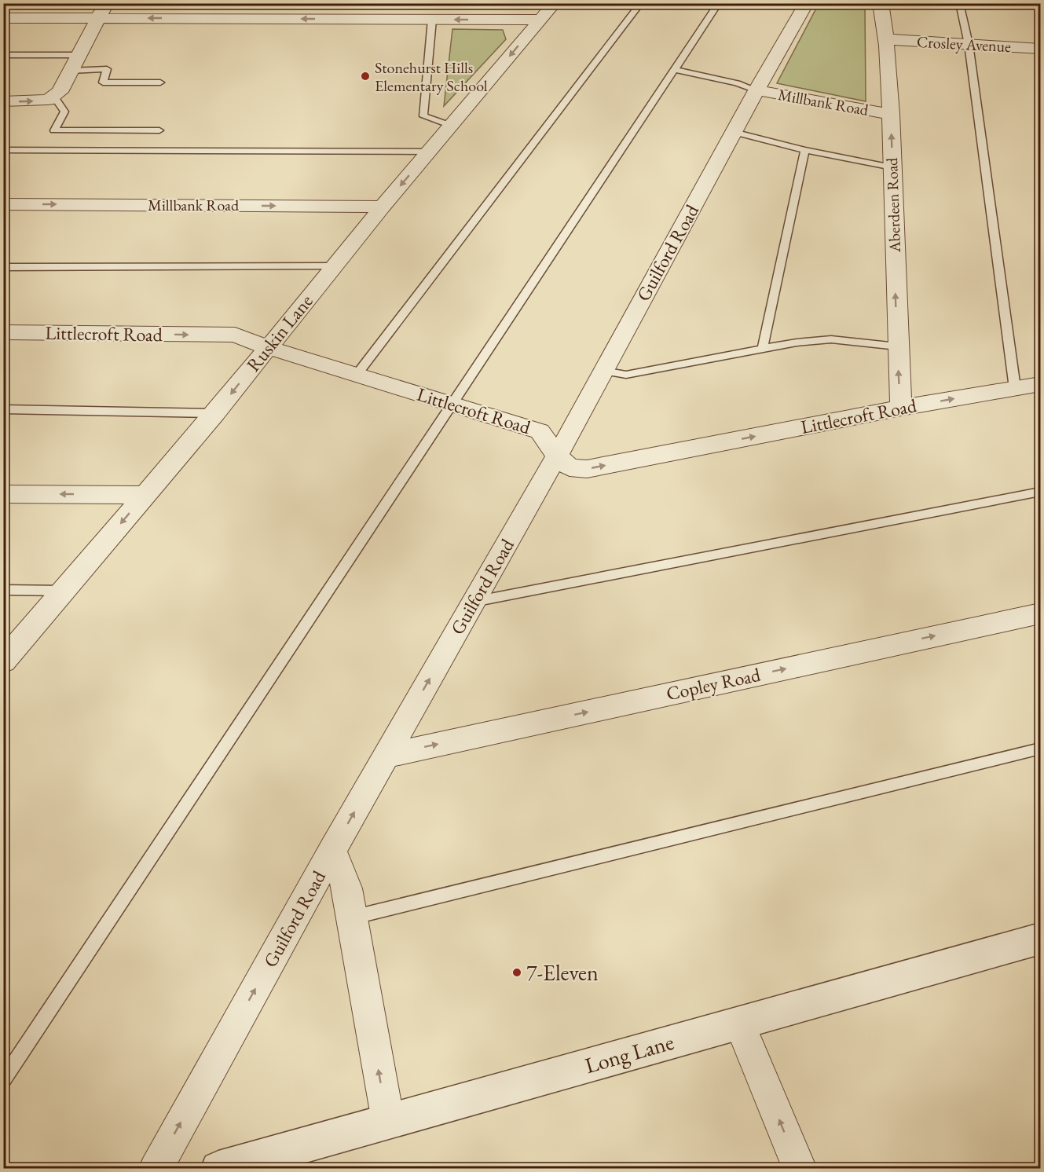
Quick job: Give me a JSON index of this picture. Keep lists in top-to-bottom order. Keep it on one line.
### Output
{"streets":{"street":["Crosley Avenue","Millbank Road","Aberdeen Road","Guilford Road","Ruskin Lane","Littlecroft Road","Copley Road","Long Lane"]},"crossings":[["Crosley Avenue","Aberdeen Road"],["Millbank Road","Aberdeen Road"],["Millbank Road","Guilford Road"],["Millbank Road","Ruskin Lane"],["Aberdeen Road","Littlecroft Road"],["Guilford Road","Littlecroft Road"],["Guilford Road","Copley Road"],["Ruskin Lane","Littlecroft Road"]],"one_way":["Aberdeen Road","Guilford Road","Ruskin Lane","Littlecroft Road","Copley Road"],"places":["Stonehurst Hills Elementary School","7-Eleven"]}
